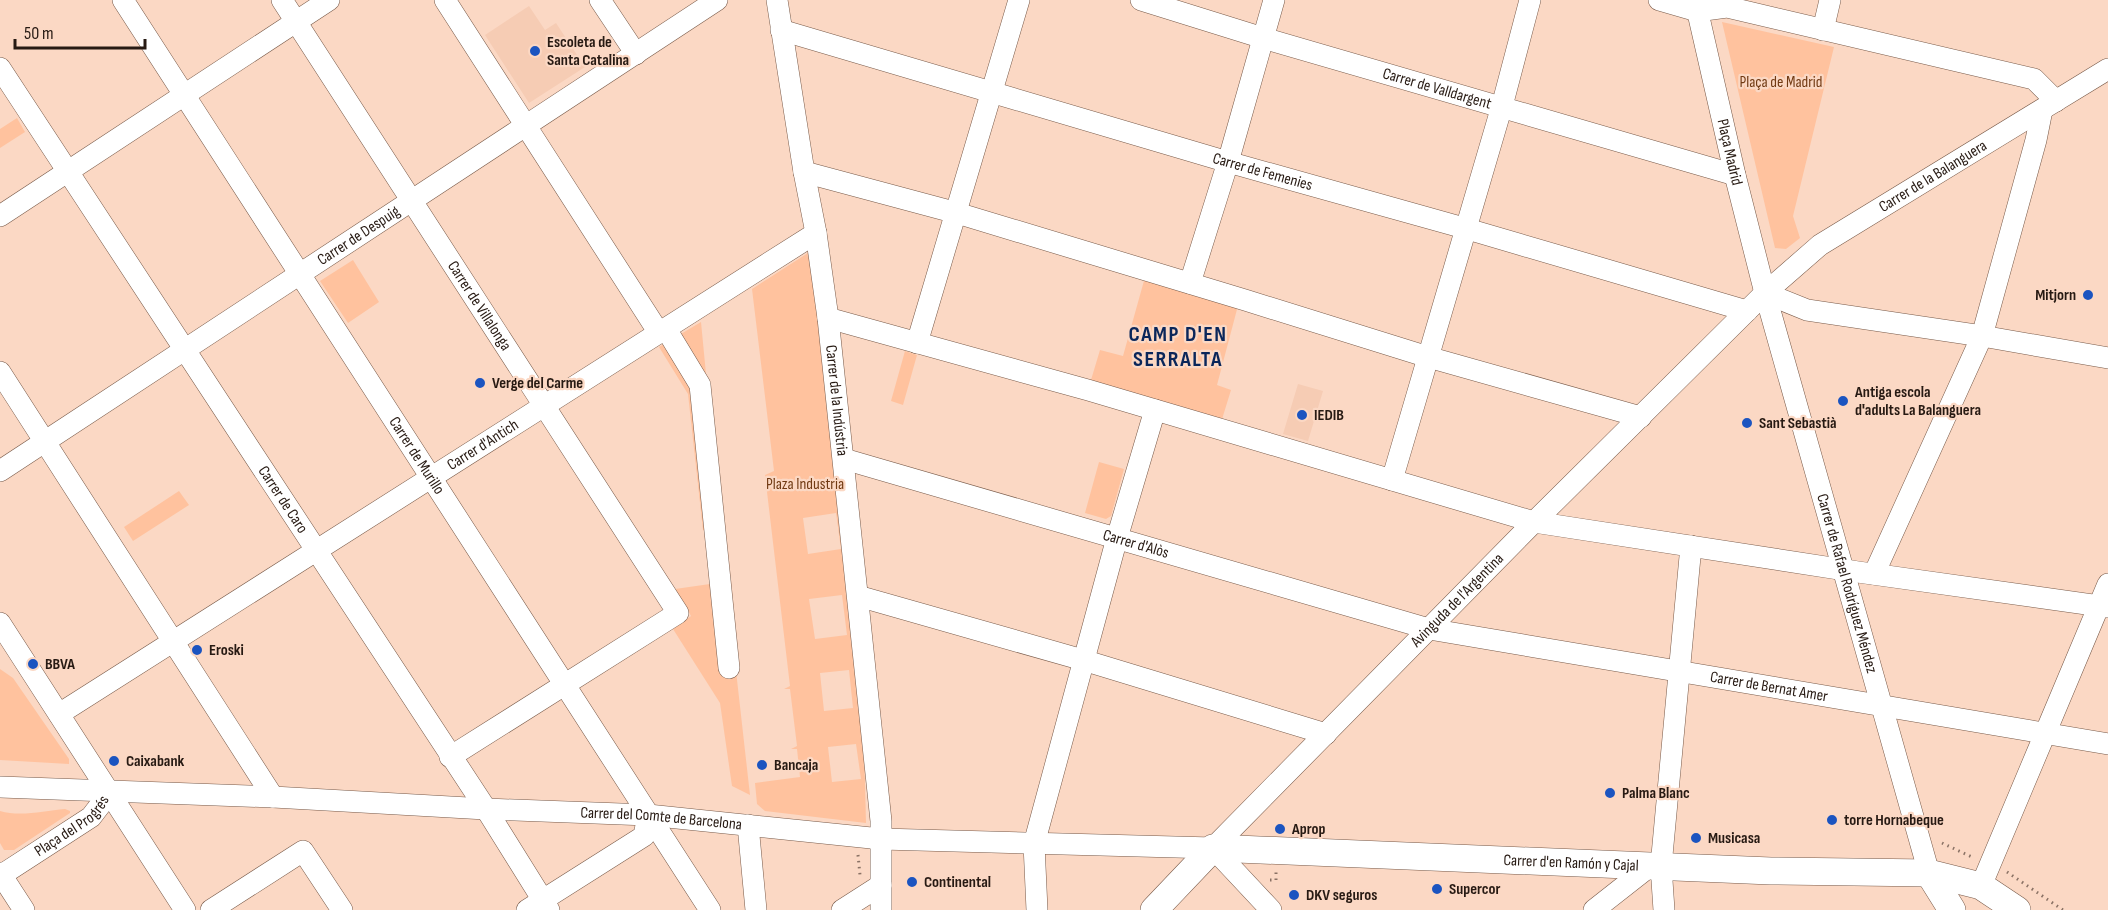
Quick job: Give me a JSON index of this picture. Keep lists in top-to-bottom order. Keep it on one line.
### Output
{"streets":{"main road":["Avinguda de l'Argentina","Carrer d'en Ramón y Cajal"],"street":["Carrer de Valldargent","Plaça Madrid","Carrer de Femenies","Carrer de la Balanguera","Carrer de Despuig","Carrer de Villalonga","Carrer de la Indústria","Carrer d'Antich","Carrer de Murillo","Carrer de Caro","Carrer d'Alòs","Carrer de Rafael Rodríguez Méndez","Carrer de Bernat Amer","Carrer del Comte de Barcelona","Plaça del Progrés"]},"crossings":[["Carrer de Valldargent","Plaça Madrid"],["Plaça Madrid","Carrer de la Balanguera"],["Plaça Madrid","Carrer de Rafael Rodríguez Méndez"],["Plaça Madrid","Avinguda de l'Argentina"],["Carrer de Femenies","Carrer de la Indústria"],["Carrer de Femenies","Avinguda de l'Argentina"],["Carrer de la Balanguera","Carrer de Rafael Rodríguez Méndez"],["Carrer de la Balanguera","Avinguda de l'Argentina"],["Carrer de Despuig","Carrer de Villalonga"],["Carrer de Despuig","Carrer de Murillo"],["Carrer de Despuig","Carrer de Caro"],["Carrer de Villalonga","Carrer d'Antich"],["Carrer de Villalonga","Carrer de Murillo"],["Carrer de la Indústria","Carrer d'Antich"],["Carrer de la Indústria","Carrer d'Alòs"],["Carrer de la Indústria","Carrer del Comte de Barcelona"],["Carrer d'Antich","Carrer de Murillo"],["Carrer d'Antich","Carrer de Caro"],["Carrer de Murillo","Carrer del Comte de Barcelona"],["Carrer de Caro","Carrer del Comte de Barcelona"],["Carrer d'Alòs","Avinguda de l'Argentina"],["Carrer d'Alòs","Carrer de Bernat Amer"],["Carrer de Rafael Rodríguez Méndez","Avinguda de l'Argentina"],["Carrer de Rafael Rodríguez Méndez","Carrer de Bernat Amer"],["Carrer de Rafael Rodríguez Méndez","Carrer d'en Ramón y Cajal"],["Avinguda de l'Argentina","Carrer de Bernat Amer"],["Avinguda de l'Argentina","Carrer del Comte de Barcelona"],["Avinguda de l'Argentina","Carrer d'en Ramón y Cajal"],["Carrer del Comte de Barcelona","Plaça del Progrés"],["Carrer del Comte de Barcelona","Carrer d'en Ramón y Cajal"]],"districts":["CAMP D'EN SERRALTA"],"parks":["Plaça de Madrid","Plaza Industria"],"places":["Escoleta de Santa Catalina","Mitjorn","Verge del Carme","Antiga escola d'adults La Balanguera","IEDIB","Sant Sebastià","Eroski","BBVA","Caixabank","Bancaja","Palma Blanc","torre Hornabeque","Aprop","Musicasa","Continental","Supercor","DKV seguros"],"scale_bar":"50 m"}
